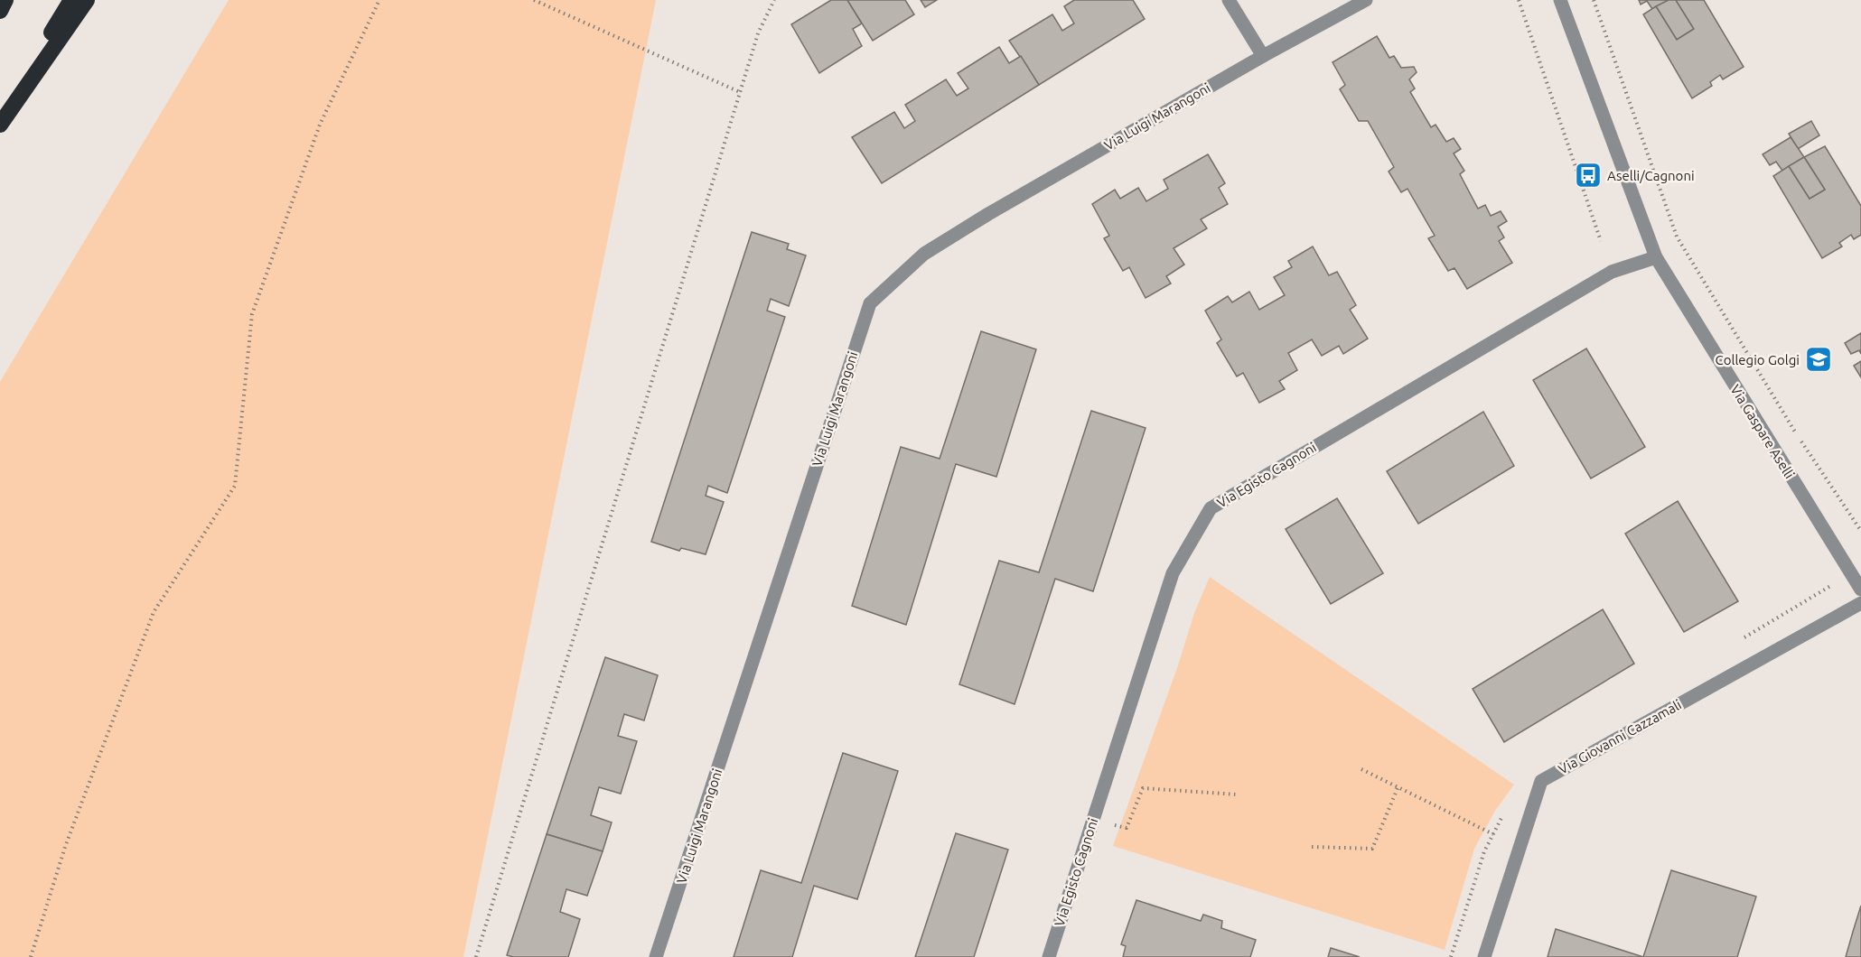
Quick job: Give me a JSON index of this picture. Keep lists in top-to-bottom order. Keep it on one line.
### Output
{"streets":{"street":["Via Luigi Marangoni","Via Gaspare Aselli","Via Egisto Cagnoni","Via Giovanni Cazzamali"]},"crossings":[["Via Gaspare Aselli","Via Egisto Cagnoni"]],"places":{"bus stop":["Aselli/Cagnoni"],"school or university":["Collegio Golgi"]}}
